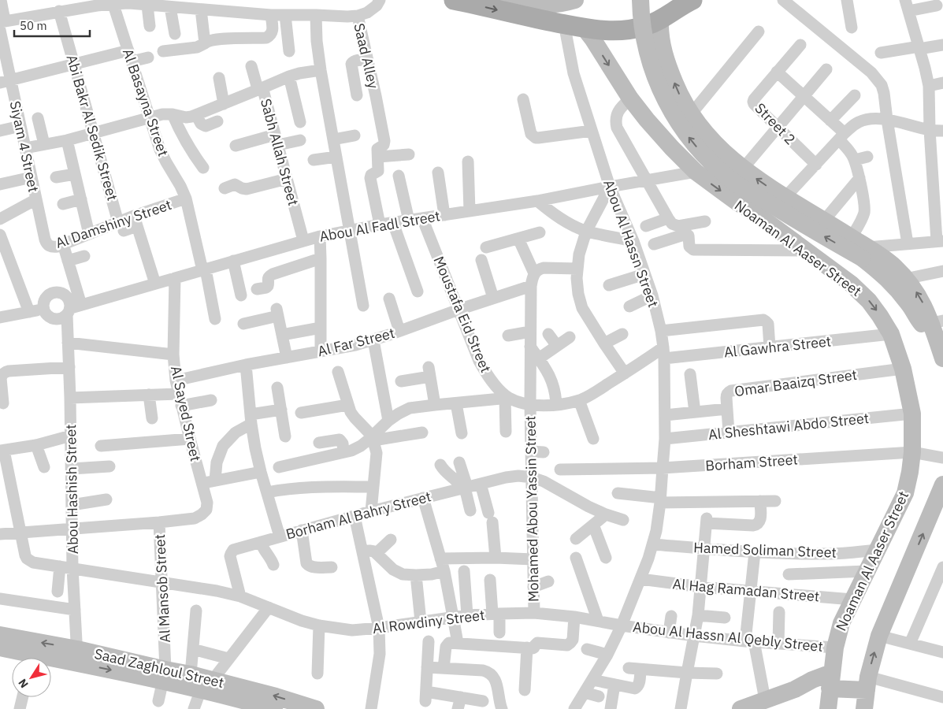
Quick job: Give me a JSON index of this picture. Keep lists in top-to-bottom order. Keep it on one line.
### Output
{"streets":{"main road":["Noaman Al Aaser Street","Saad Zaghloul Street"],"street":["Saad Alley","Al Basayna Street","Street 2","Abi Bakr Al Sedik Street","Siyam 4 Street","Sabh Allah Street","Al Damshiny Street","Abou Al Fadl Street","Abou Al Hassn Street","Moustafa Eid Street","Al Far Street","Al Gawhra Street","Omar Baaizq Street","Al Sayed Street","Al Sheshtawi Abdo Street","Borham Street","Abou Hashish Street","Mohamed Abou Yassin Street","Borham Al Bahry Street","Hamed Soliman Street","Al Mansob Street","Al Hag Ramadan Street","Al Rowdiny Street","Abou Al Hassn Al Qebly Street"]},"crossings":[["Al Basayna Street","Al Damshiny Street"],["Al Basayna Street","Abou Al Fadl Street"],["Abi Bakr Al Sedik Street","Al Damshiny Street"],["Siyam 4 Street","Al Damshiny Street"],["Sabh Allah Street","Abou Al Fadl Street"],["Al Damshiny Street","Abou Hashish Street"],["Abou Al Fadl Street","Abou Al Hassn Street"],["Abou Al Fadl Street","Noaman Al Aaser Street"],["Abou Al Fadl Street","Moustafa Eid Street"],["Abou Al Fadl Street","Al Sayed Street"],["Abou Al Fadl Street","Abou Hashish Street"],["Abou Al Hassn Street","Moustafa Eid Street"],["Abou Al Hassn Street","Al Gawhra Street"],["Abou Al Hassn Street","Al Sheshtawi Abdo Street"],["Abou Al Hassn Street","Borham Street"],["Abou Al Hassn Street","Hamed Soliman Street"],["Abou Al Hassn Street","Al Hag Ramadan Street"],["Abou Al Hassn Street","Al Rowdiny Street"],["Abou Al Hassn Street","Abou Al Hassn Al Qebly Street"],["Noaman Al Aaser Street","Al Gawhra Street"],["Noaman Al Aaser Street","Omar Baaizq Street"],["Noaman Al Aaser Street","Al Sheshtawi Abdo Street"],["Noaman Al Aaser Street","Borham Street"],["Noaman Al Aaser Street","Hamed Soliman Street"],["Noaman Al Aaser Street","Al Hag Ramadan Street"],["Noaman Al Aaser Street","Abou Al Hassn Al Qebly Street"],["Moustafa Eid Street","Al Far Street"],["Moustafa Eid Street","Al Gawhra Street"],["Moustafa Eid Street","Mohamed Abou Yassin Street"],["Al Far Street","Al Sayed Street"],["Al Far Street","Mohamed Abou Yassin Street"],["Omar Baaizq Street","Al Sheshtawi Abdo Street"],["Al Sayed Street","Al Mansob Street"],["Abou Hashish Street","Al Rowdiny Street"],["Abou Hashish Street","Saad Zaghloul Street"],["Mohamed Abou Yassin Street","Borham Al Bahry Street"],["Mohamed Abou Yassin Street","Al Rowdiny Street"],["Borham Al Bahry Street","Al Rowdiny Street"],["Al Mansob Street","Al Rowdiny Street"],["Al Mansob Street","Saad Zaghloul Street"],["Al Rowdiny Street","Abou Al Hassn Al Qebly Street"]],"scale_bar":"50 m","north":"bottom left"}
